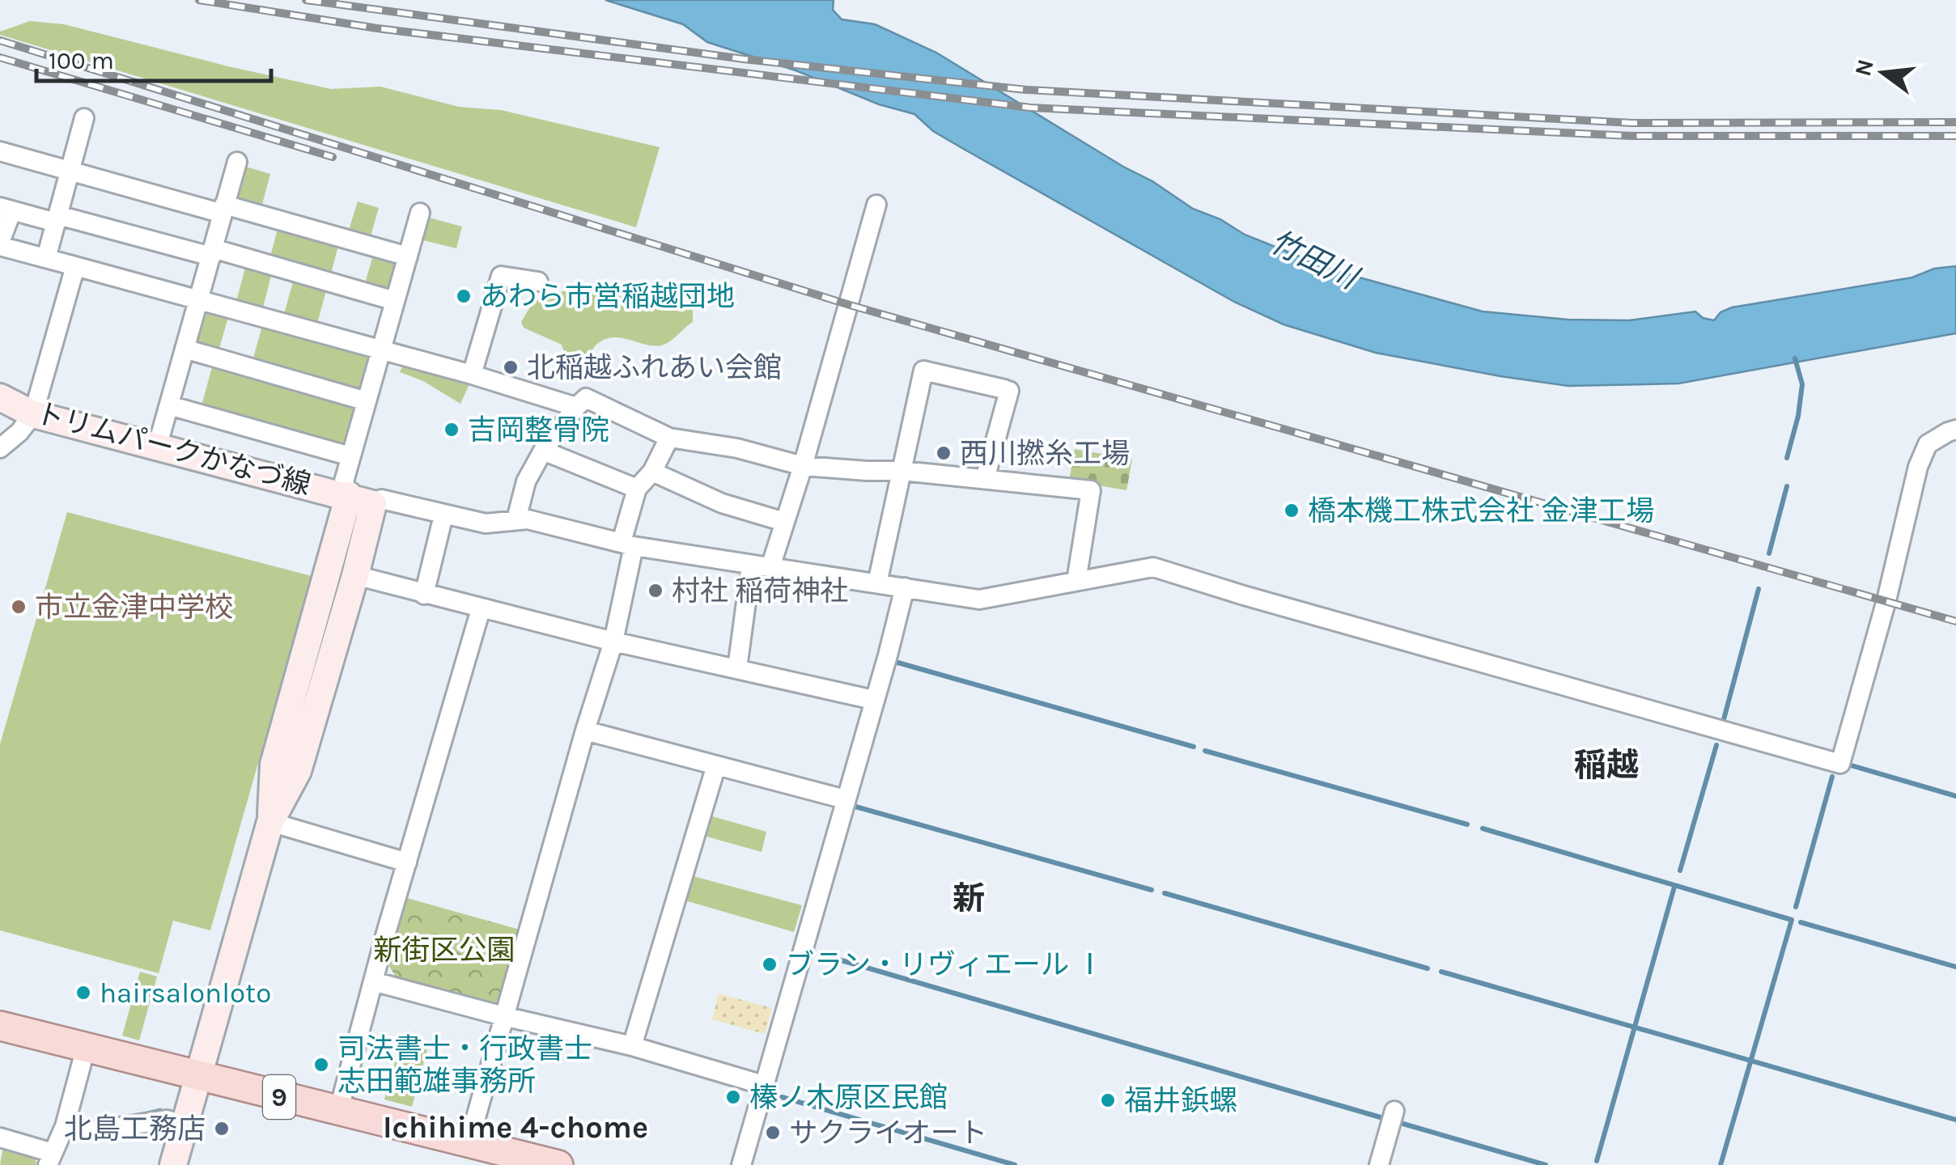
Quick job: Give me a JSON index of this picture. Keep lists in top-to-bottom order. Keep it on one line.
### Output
{"streets":{"main road":["トリムパークかなづ線","9"]},"crossings":[["トリムパークかなづ線","9"]],"districts":["稲越","新","Ichihime 4-chome"],"water":["竹田川"],"parks":["新街区公園"],"places":["あわら市営稲越団地","北稲越ふれあい会館","吉岡整骨院","西川撚糸工場","橋本機工株式会社 金津工場","村社 稲荷神社","市立金津中学校","ブラン・リヴィエール Ⅰ","hairsalonloto","司法書士・行政書士 志田範雄事務所","榛ノ木原区民館","福井鋲螺","北島工務店","サクライオート"],"scale_bar":"100 m","north":"left"}
